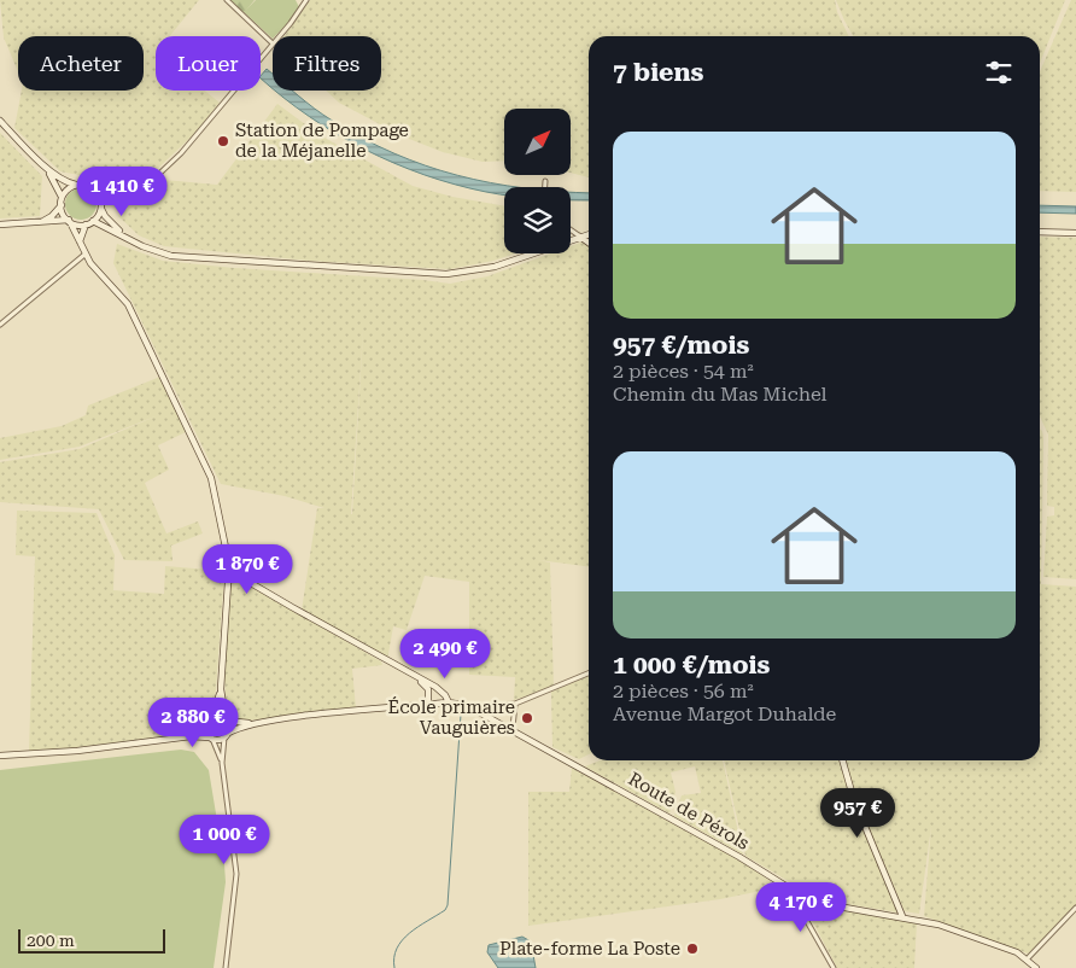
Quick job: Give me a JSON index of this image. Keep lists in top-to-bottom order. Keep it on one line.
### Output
{"streets":{"street":["Route de Pérols"]},"places":["Station de Pompage de la Méjanelle","École primaire Vauguières","Plate-forme La Poste"],"scale_bar":"200 m","north":"top right","page":{"chip":["Acheter","Louer","Filtres"],"heading":"7 biens","list":[{"name":"957 €/mois","note":"2 pièces · 54 m² · Chemin du Mas Michel"},{"name":"1 000 €/mois","note":"2 pièces · 56 m² · Avenue Margot Duhalde"}],"price":["1 410 €","1 870 €","2 490 €","2 880 €","957 €","1 000 €","4 170 €"],"scale":"200 m"}}
